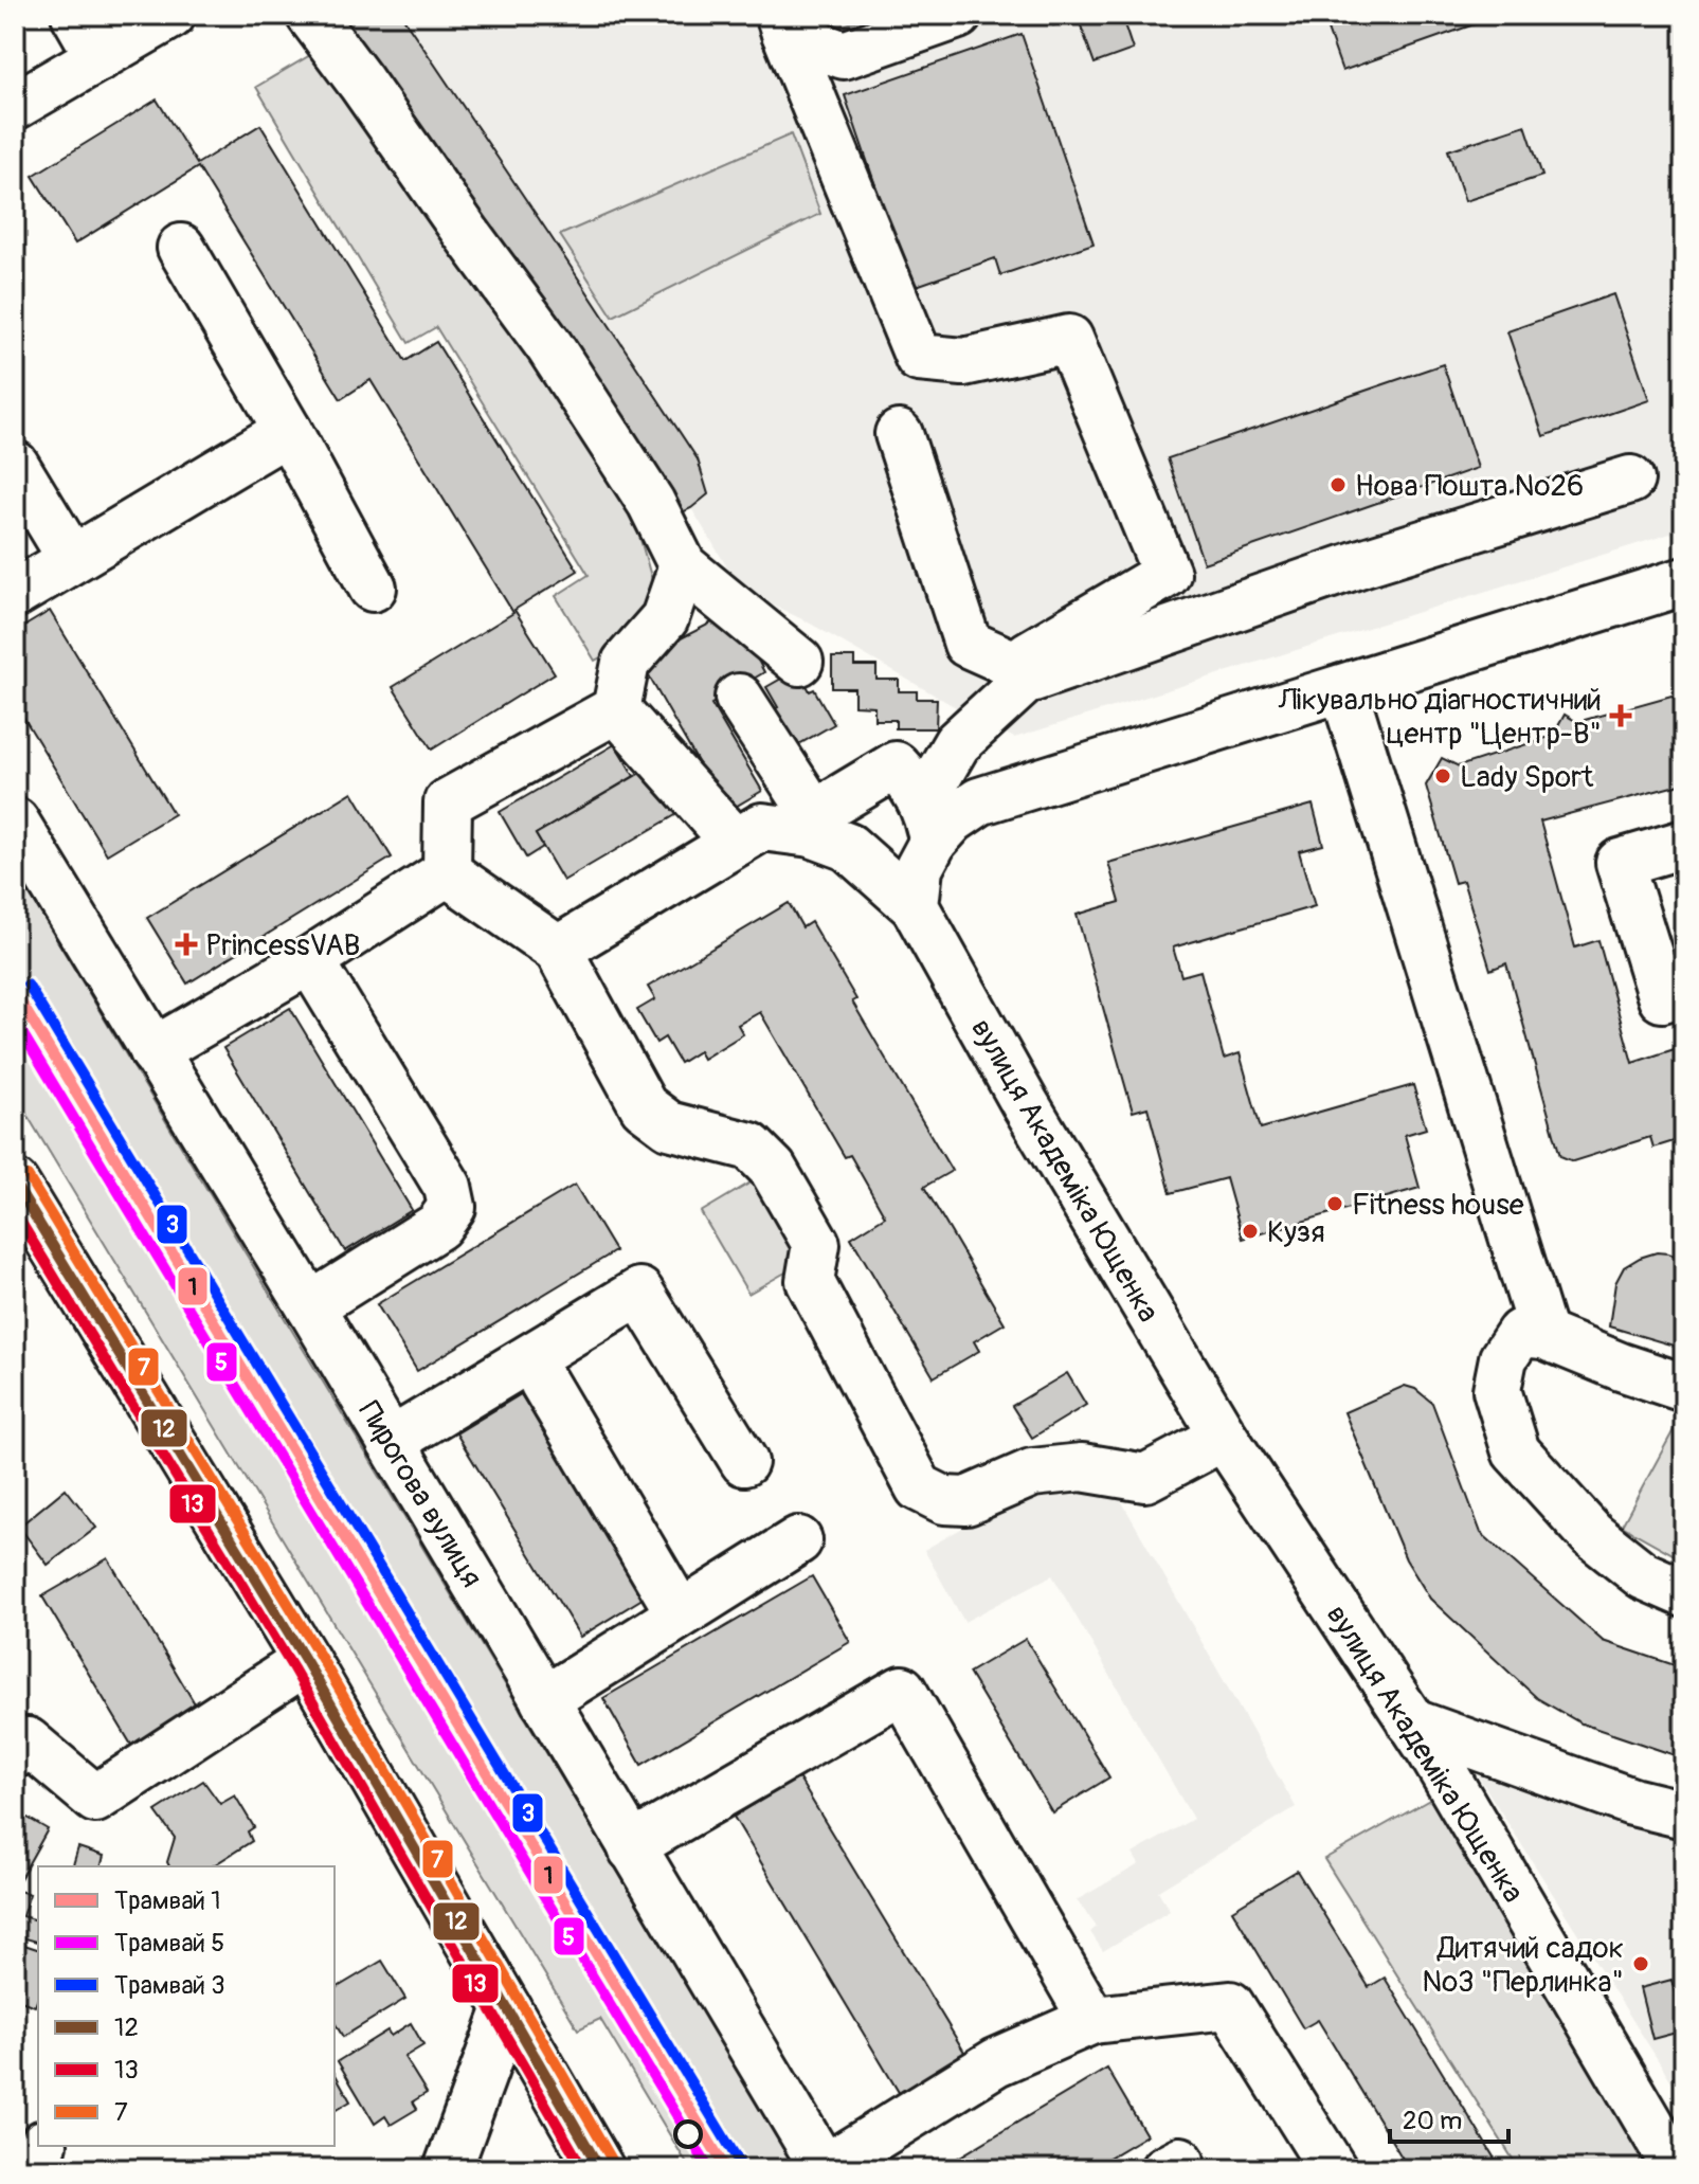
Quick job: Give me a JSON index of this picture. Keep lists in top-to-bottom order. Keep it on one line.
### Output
{"streets":{"street":["вулиця Академіка Ющенка","Пирогова вулиця"]},"places":{"other":["Нова Пошта №26","Lady Sport","Fitness house","Кузя","Дитячий садок №3 \"Перлинка\""],"health":["Лікувально діагностичний центр \"Центр-В\"","PrincessVAB"]},"lines":["tram line 3","tram line 1","tram line 5","transit line 7","transit line 12","transit line 13"],"legend":["Трамвай 1","Трамвай 5","Трамвай 3","12","13","7"],"scale_bar":"20 m"}
